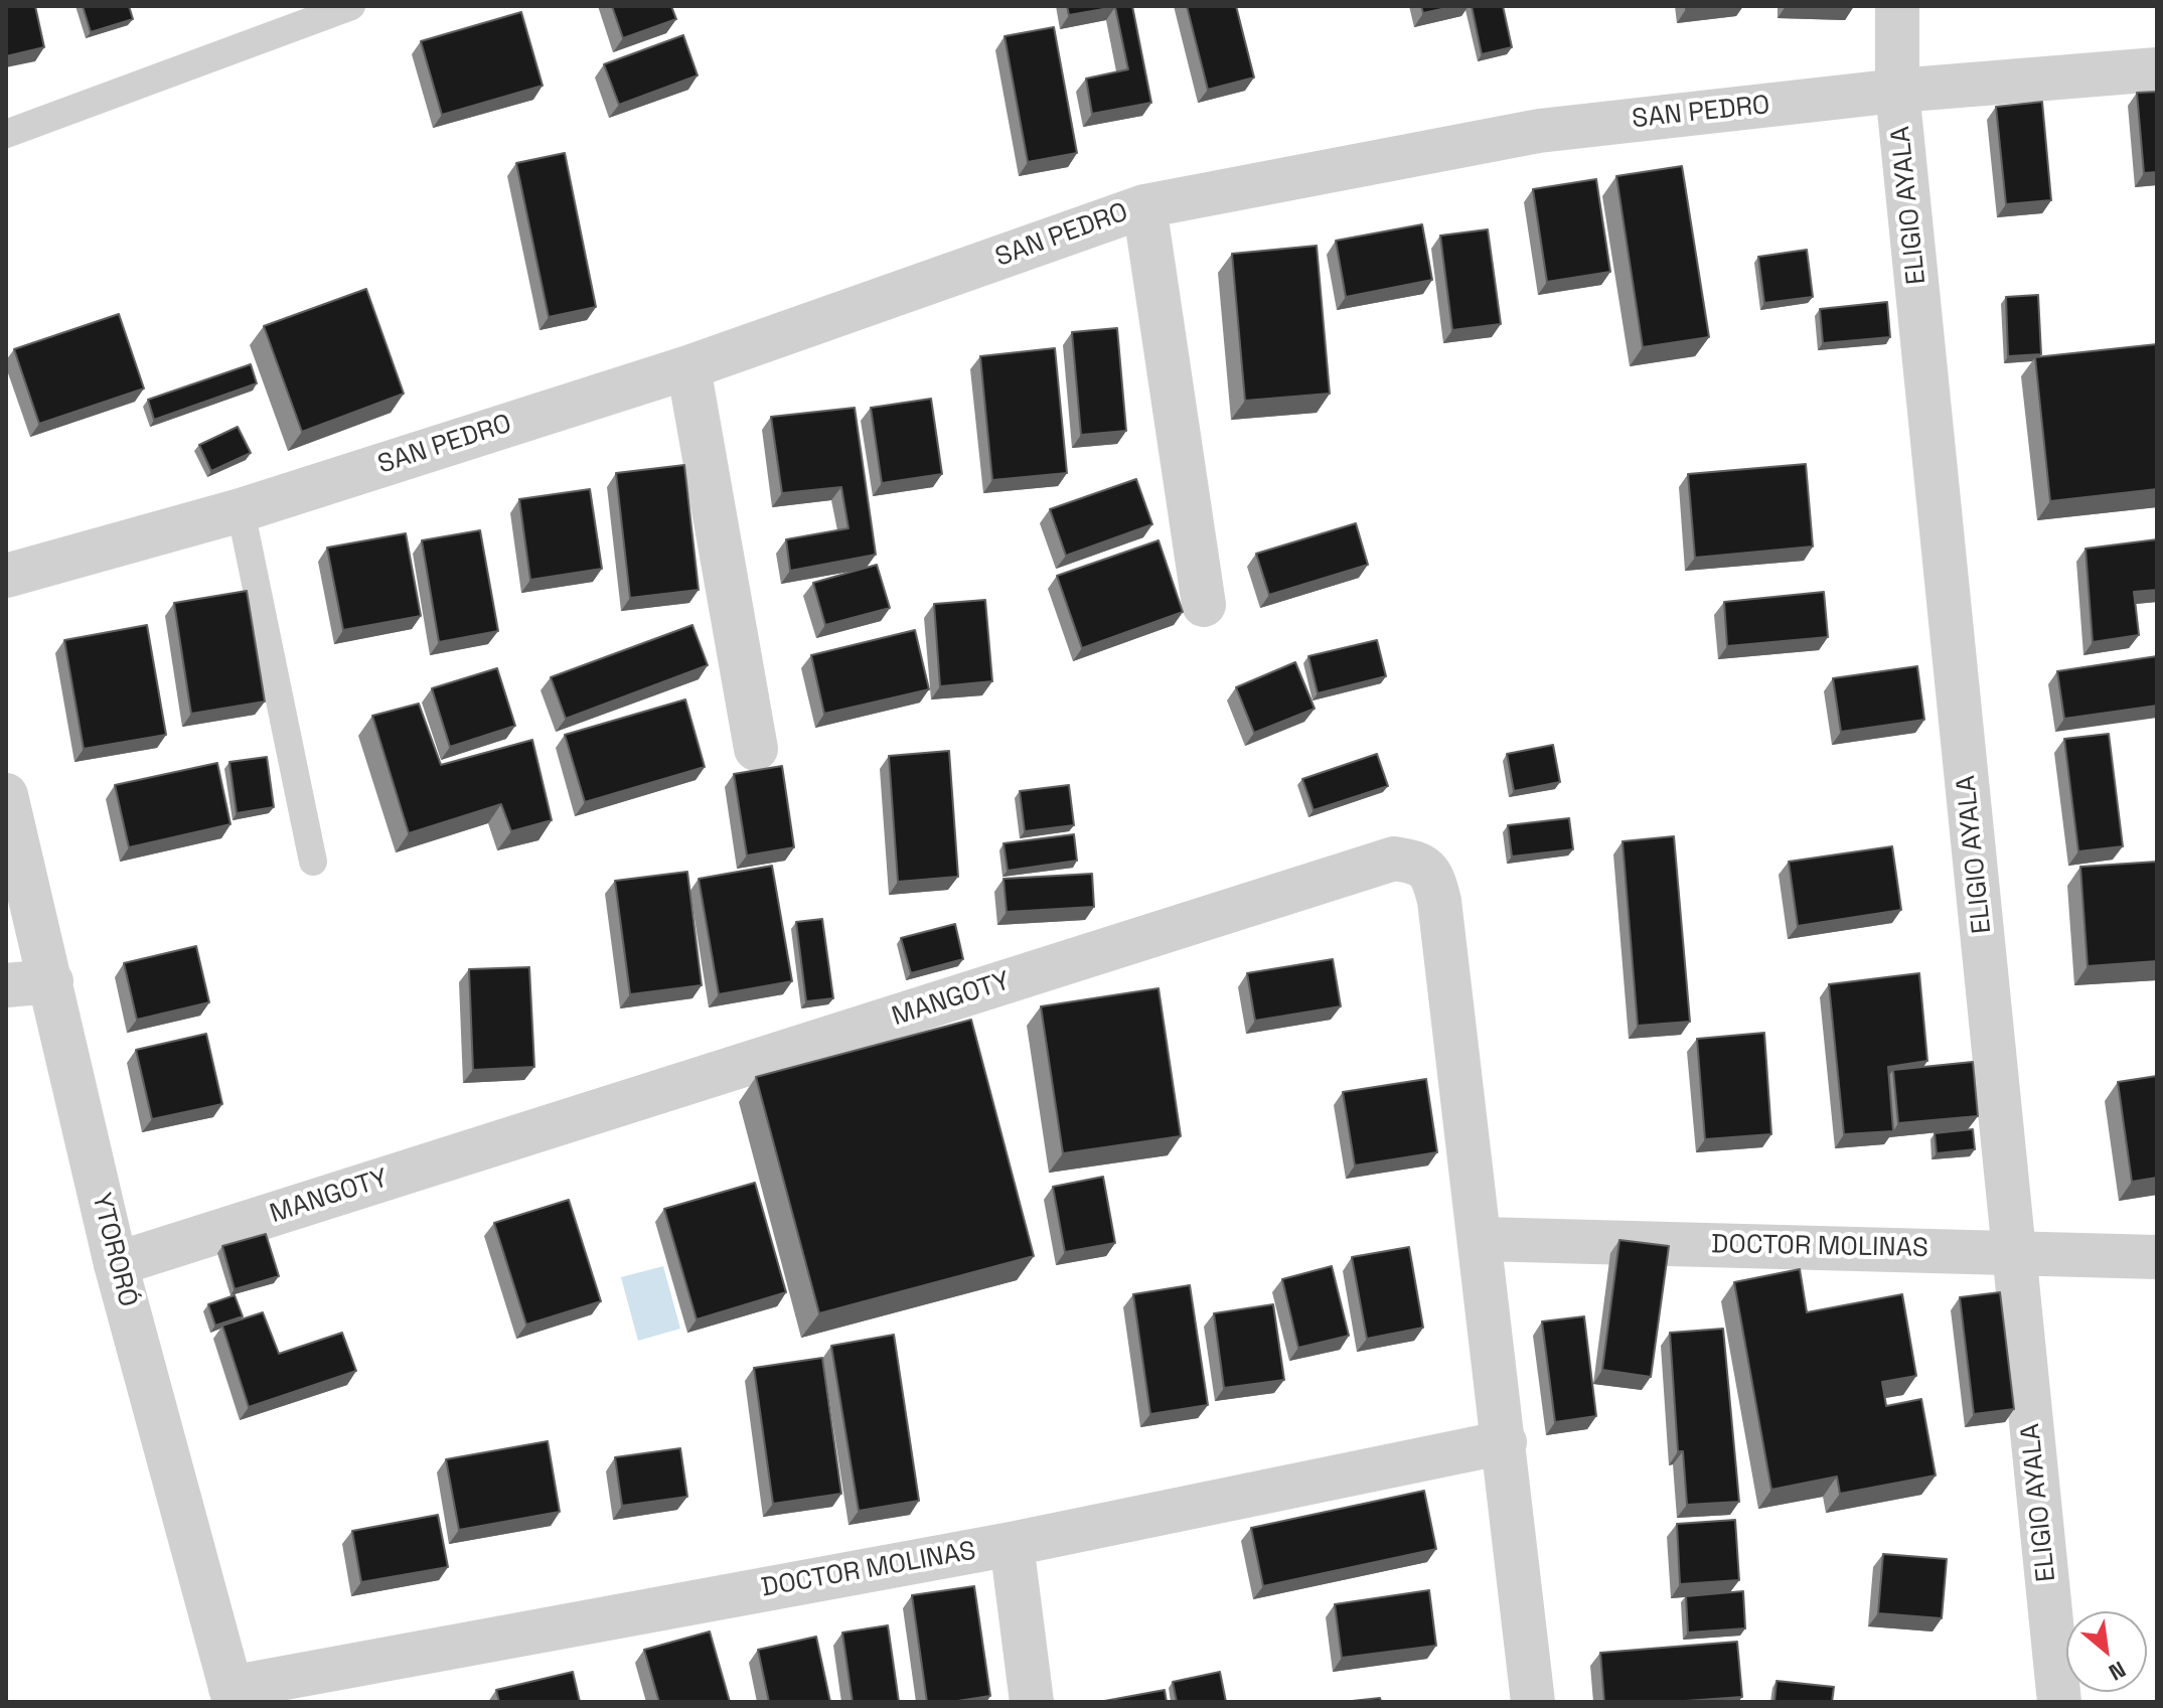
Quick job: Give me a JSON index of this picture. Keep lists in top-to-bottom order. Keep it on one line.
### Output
{"streets":{"street":["SAN PEDRO","ELIGIO AYALA","MANGOTY","DOCTOR MOLINAS","YTORORÓ"]},"crossings":[["SAN PEDRO","ELIGIO AYALA"],["ELIGIO AYALA","DOCTOR MOLINAS"],["MANGOTY","DOCTOR MOLINAS"],["MANGOTY","YTORORÓ"],["DOCTOR MOLINAS","YTORORÓ"]],"north":"bottom right"}
